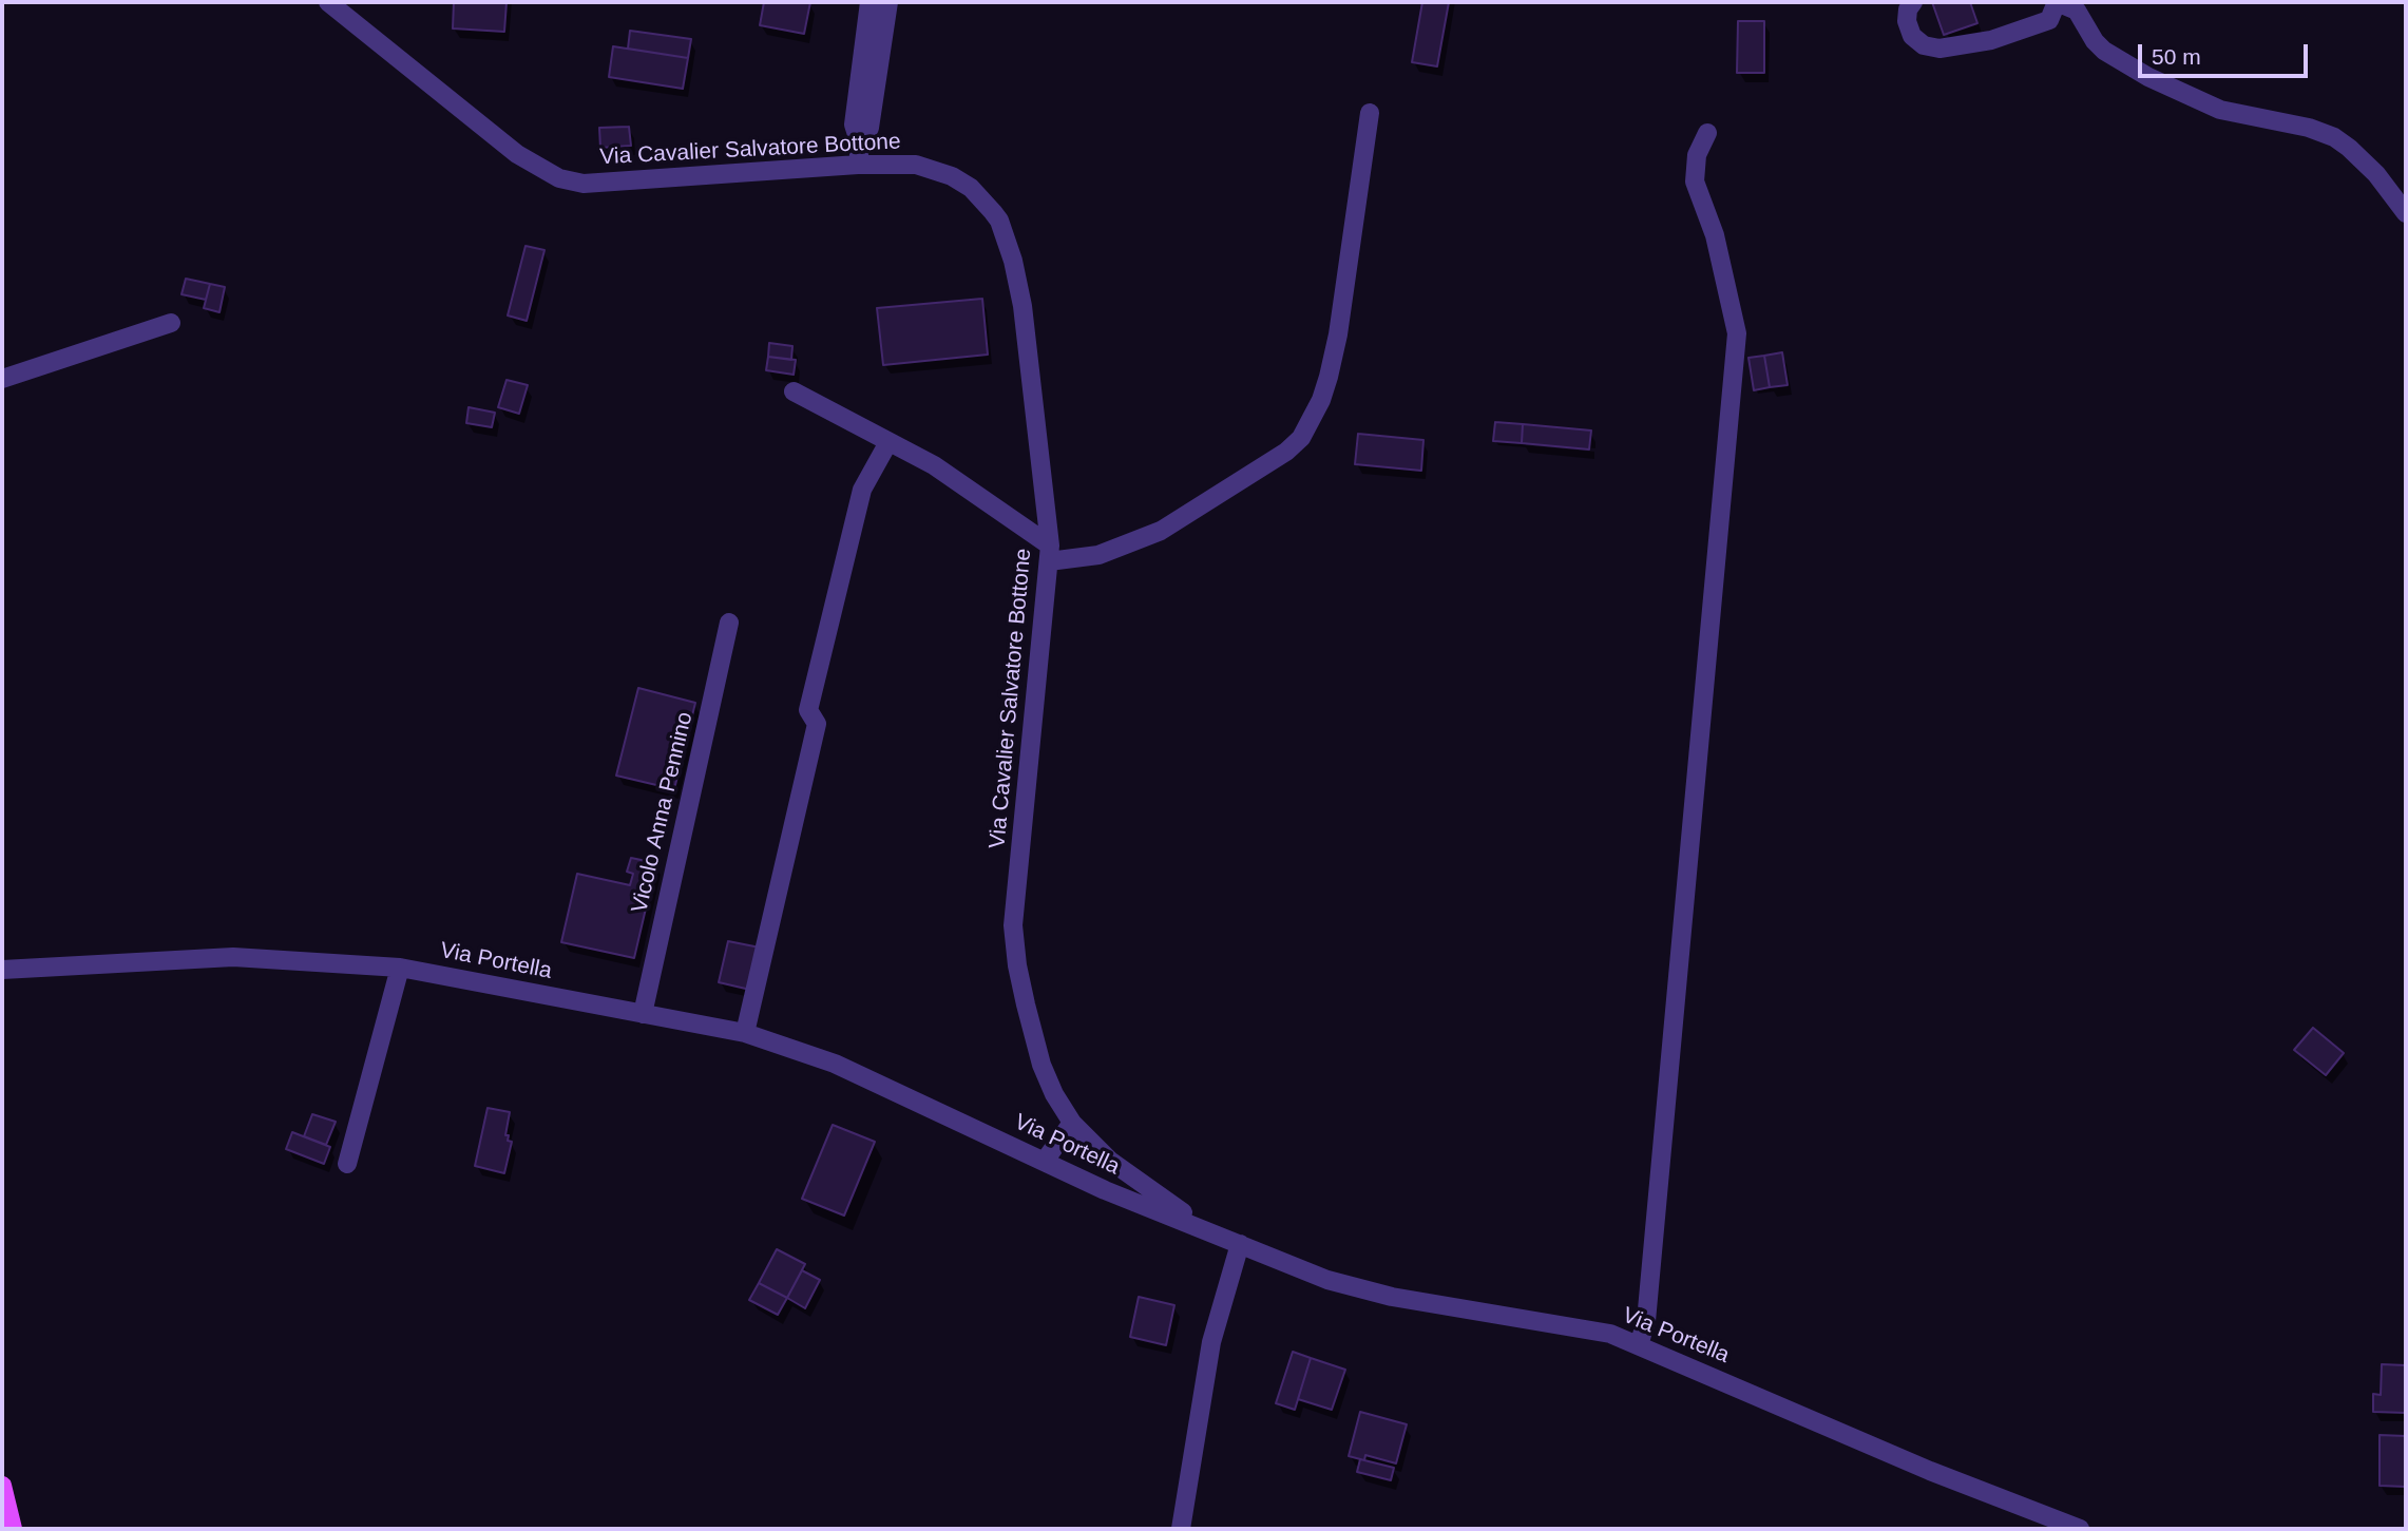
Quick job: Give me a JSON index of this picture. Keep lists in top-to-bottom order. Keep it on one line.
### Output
{"streets":{"street":["Via Cavalier Salvatore Bottone","Vicolo Anna Pennino","Via Portella"]},"crossings":[["Via Cavalier Salvatore Bottone","Via Portella"],["Vicolo Anna Pennino","Via Portella"]],"scale_bar":"50 m"}
